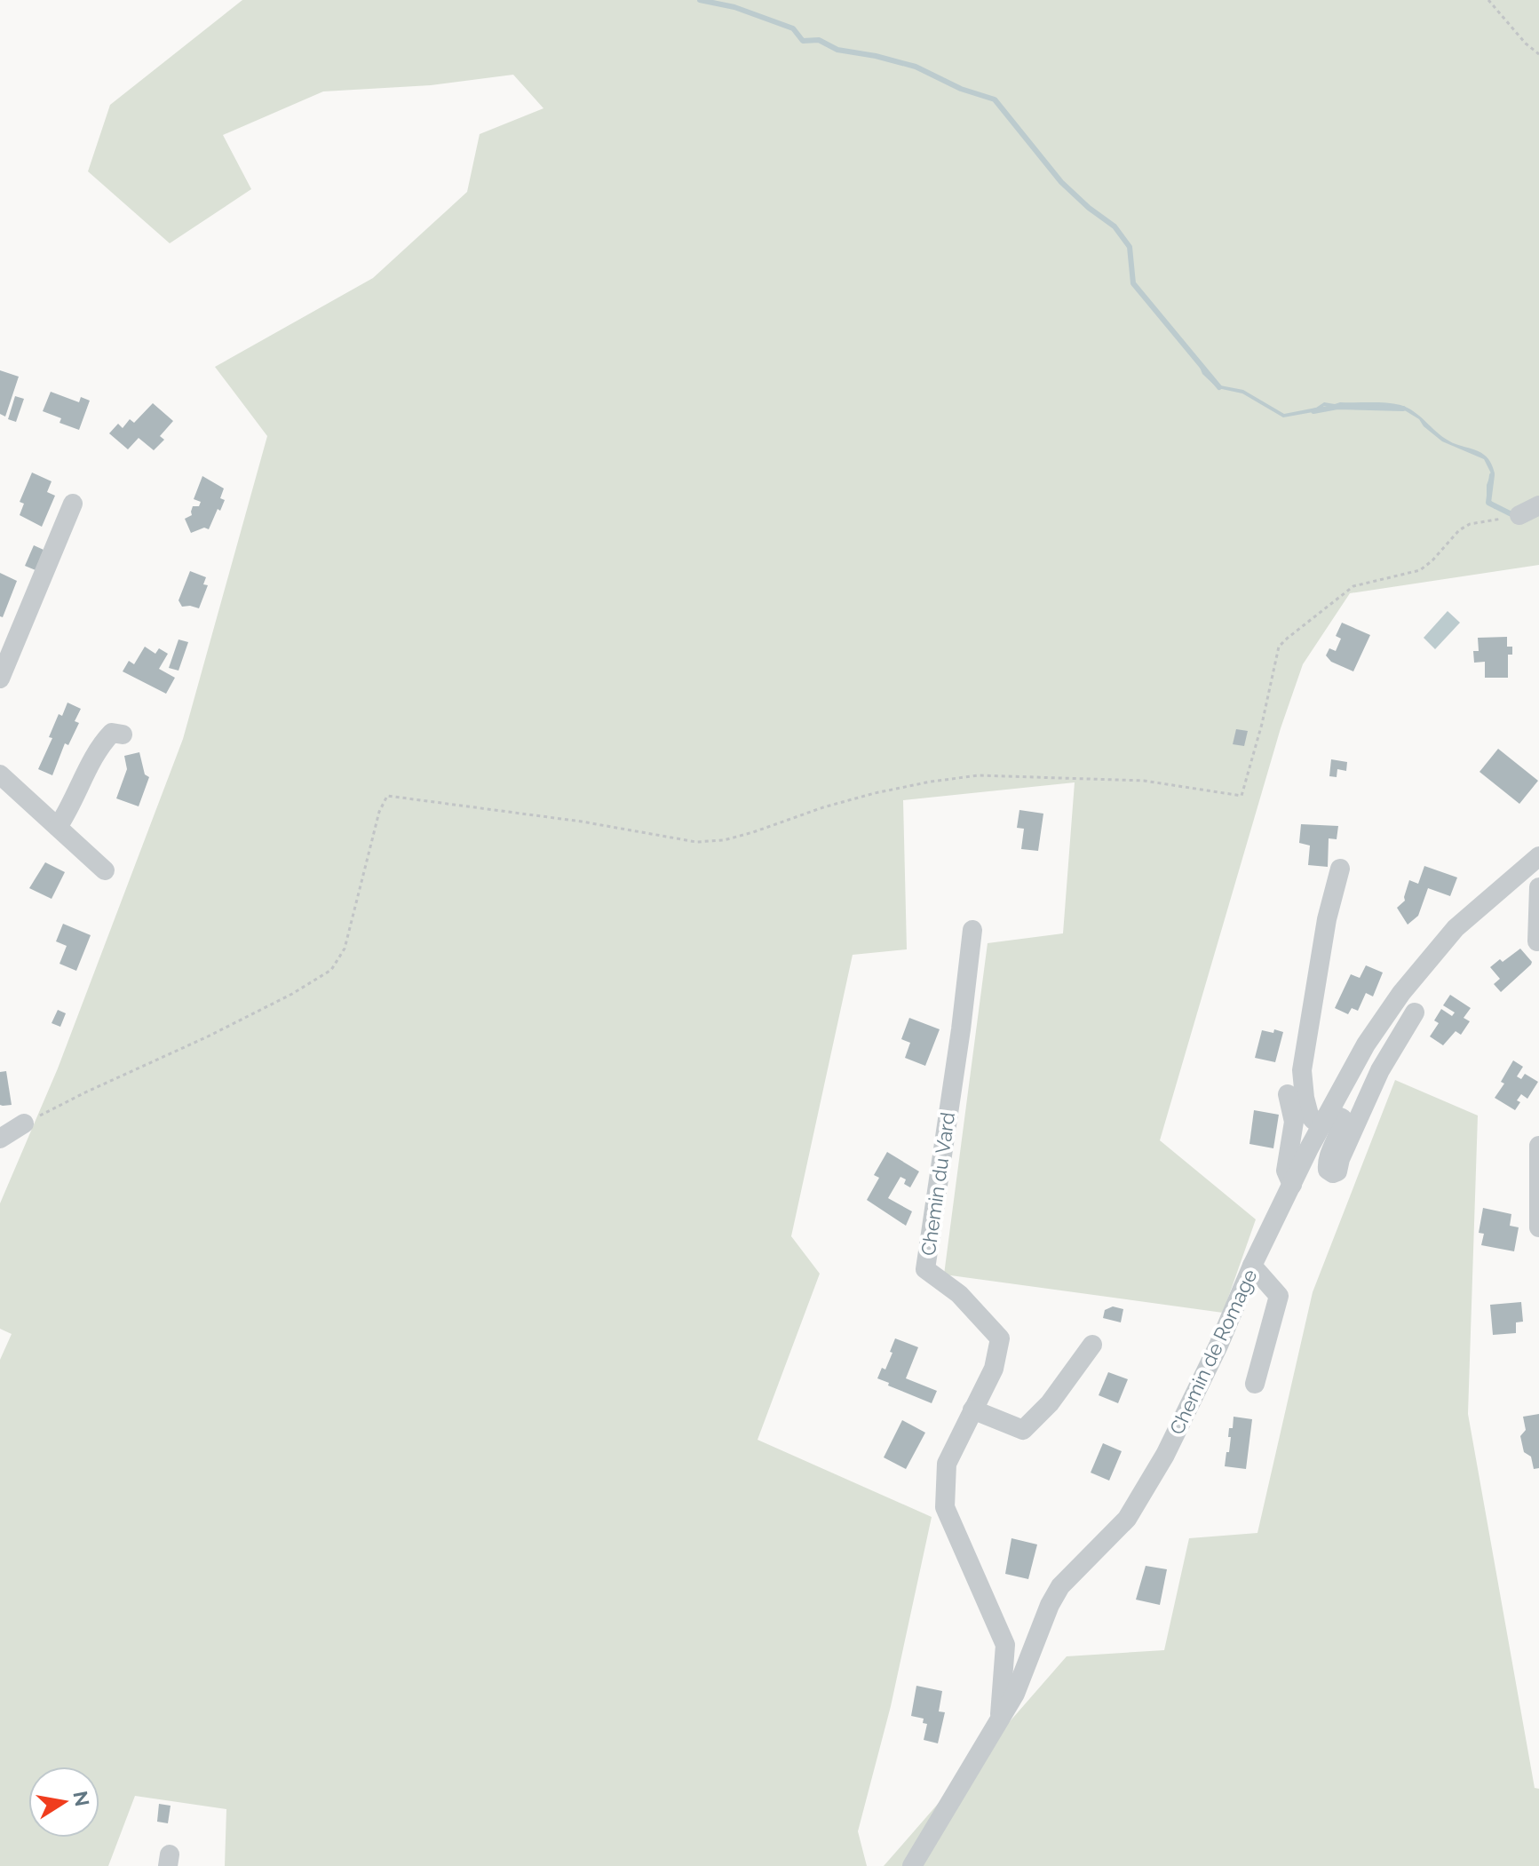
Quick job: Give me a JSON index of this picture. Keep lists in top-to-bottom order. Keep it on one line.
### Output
{"streets":{"street":["Chemin du Vard","Chemin de Romage"]},"crossings":[["Chemin du Vard","Chemin de Romage"]],"north":"right"}
